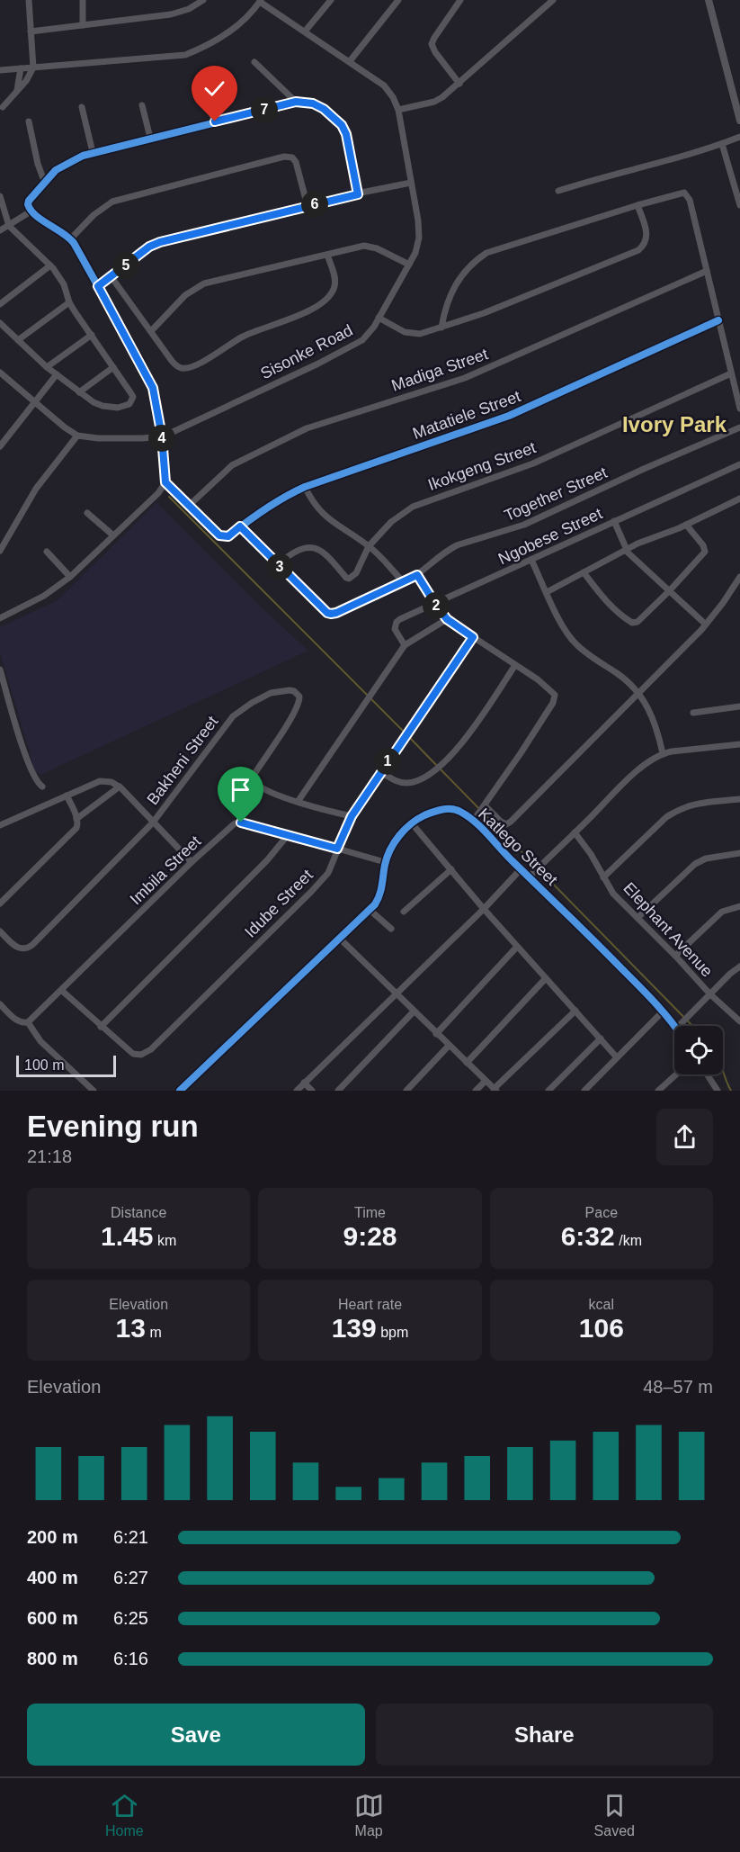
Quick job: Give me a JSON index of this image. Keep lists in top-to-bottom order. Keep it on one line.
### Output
{"streets":{"street":["Sisonke Road","Madiga Street","Matatiele Street","Ikokgeng Street","Together Street","Ngobese Street","Bakheni Street","Katlego Street","Imbila Street","Idube Street","Elephant Avenue"]},"crossings":[["Madiga Street","Matatiele Street"],["Ikokgeng Street","Together Street"],["Bakheni Street","Idube Street"],["Katlego Street","Imbila Street"],["Imbila Street","Idube Street"]],"districts":["Ivory Park"],"scale_bar":"100 m","page":{"pins":["7","6","5","4","3","2","1"],"scale":"100 m","heading":["Evening run","21:18"],"stats":[["Distance","1.45 km"],["Time","9:28"],["Pace","6:32 /km"],["Elevation","13 m"],["Heart rate","139 bpm"],["kcal","106"]],"chart":["Elevation","48–57 m"],"list":[{"name":"200 m","note":"6:21"},{"name":"400 m","note":"6:27"},{"name":"600 m","note":"6:25"},{"name":"800 m","note":"6:16"}],"buttons":["Save","Share"],"tabs":["Home","Map","Saved"]}}
